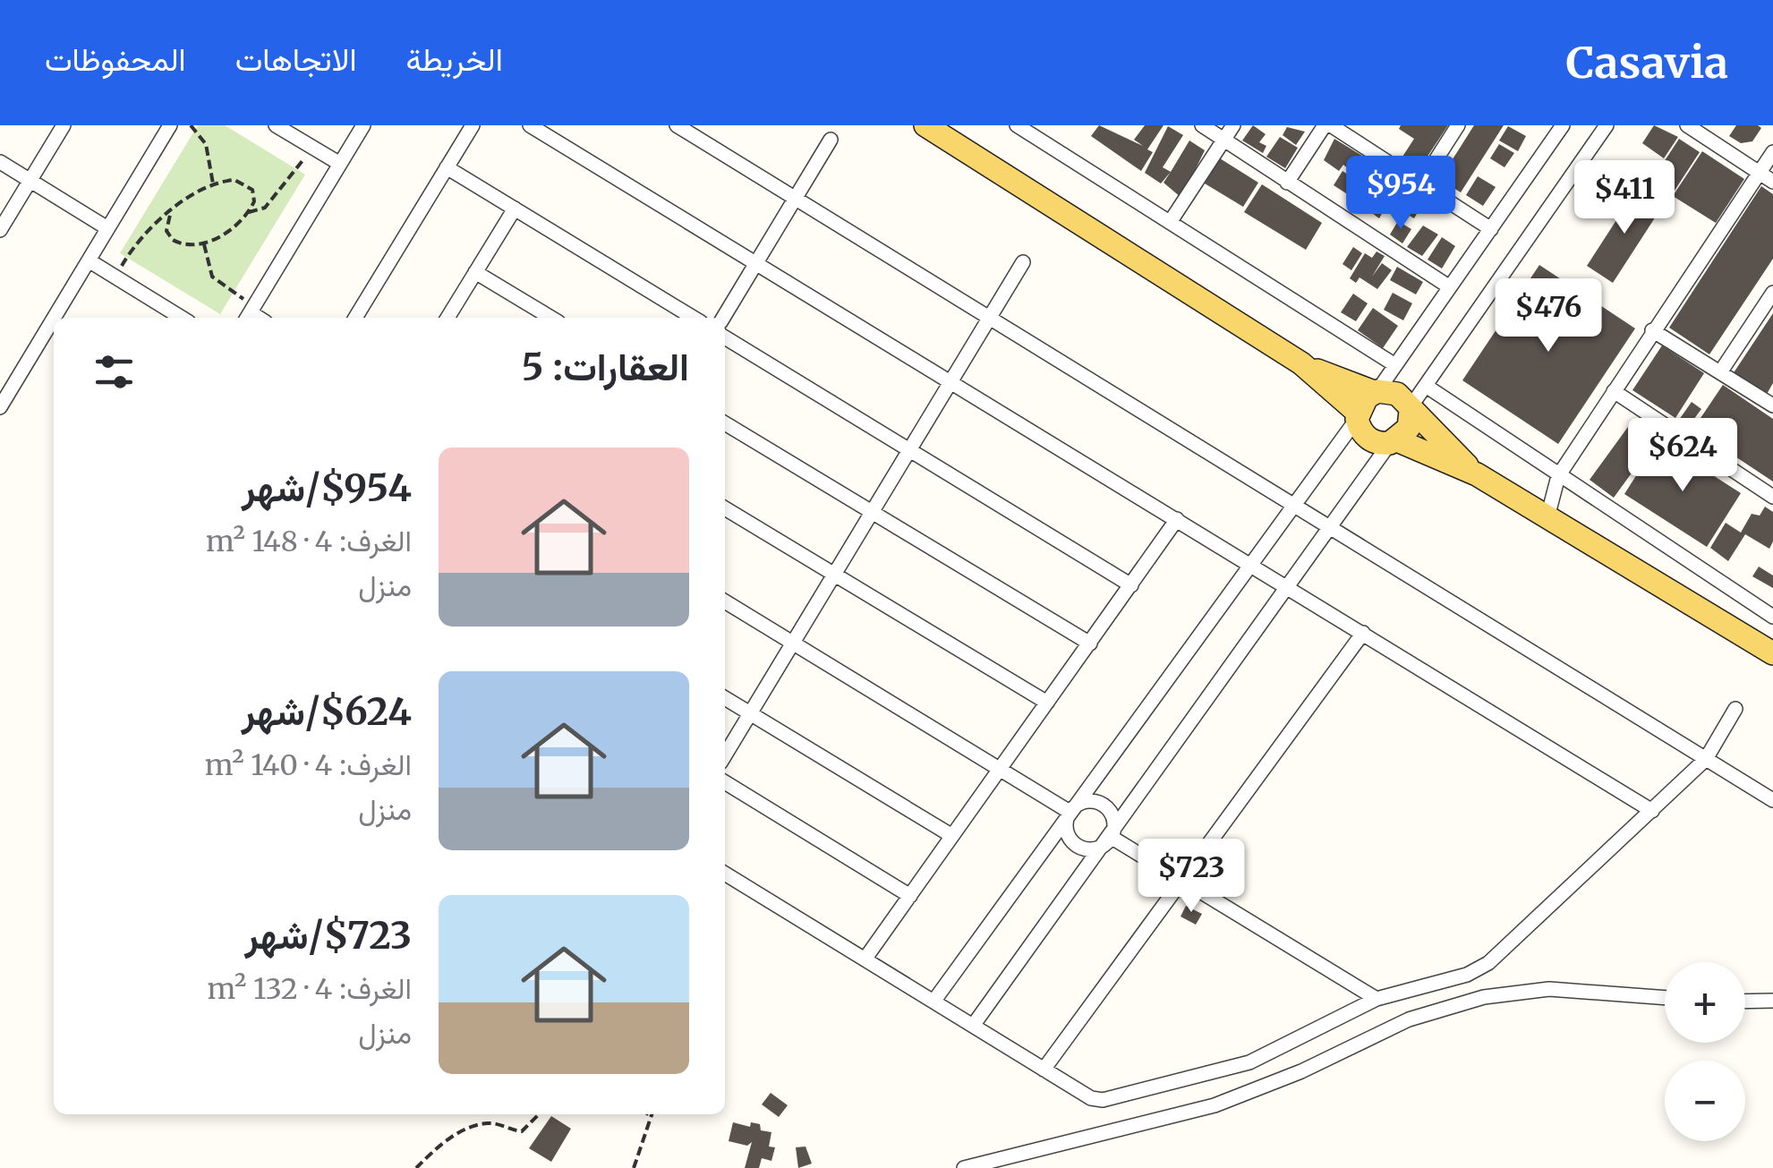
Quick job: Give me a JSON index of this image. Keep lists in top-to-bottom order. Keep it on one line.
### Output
{"page":{"header":"Casavia","nav":["الخريطة","الاتجاهات","المحفوظات"],"price":["$954","$411","$476","$624","$723"],"heading":"العقارات: 5","list":[{"name":"$954/شهر","note":"الغرف: 4 · 148 m² · منزل"},{"name":"$624/شهر","note":"الغرف: 4 · 140 m² · منزل"},{"name":"$723/شهر","note":"الغرف: 4 · 132 m² · منزل"}],"map_buttons":["+","−"]}}
